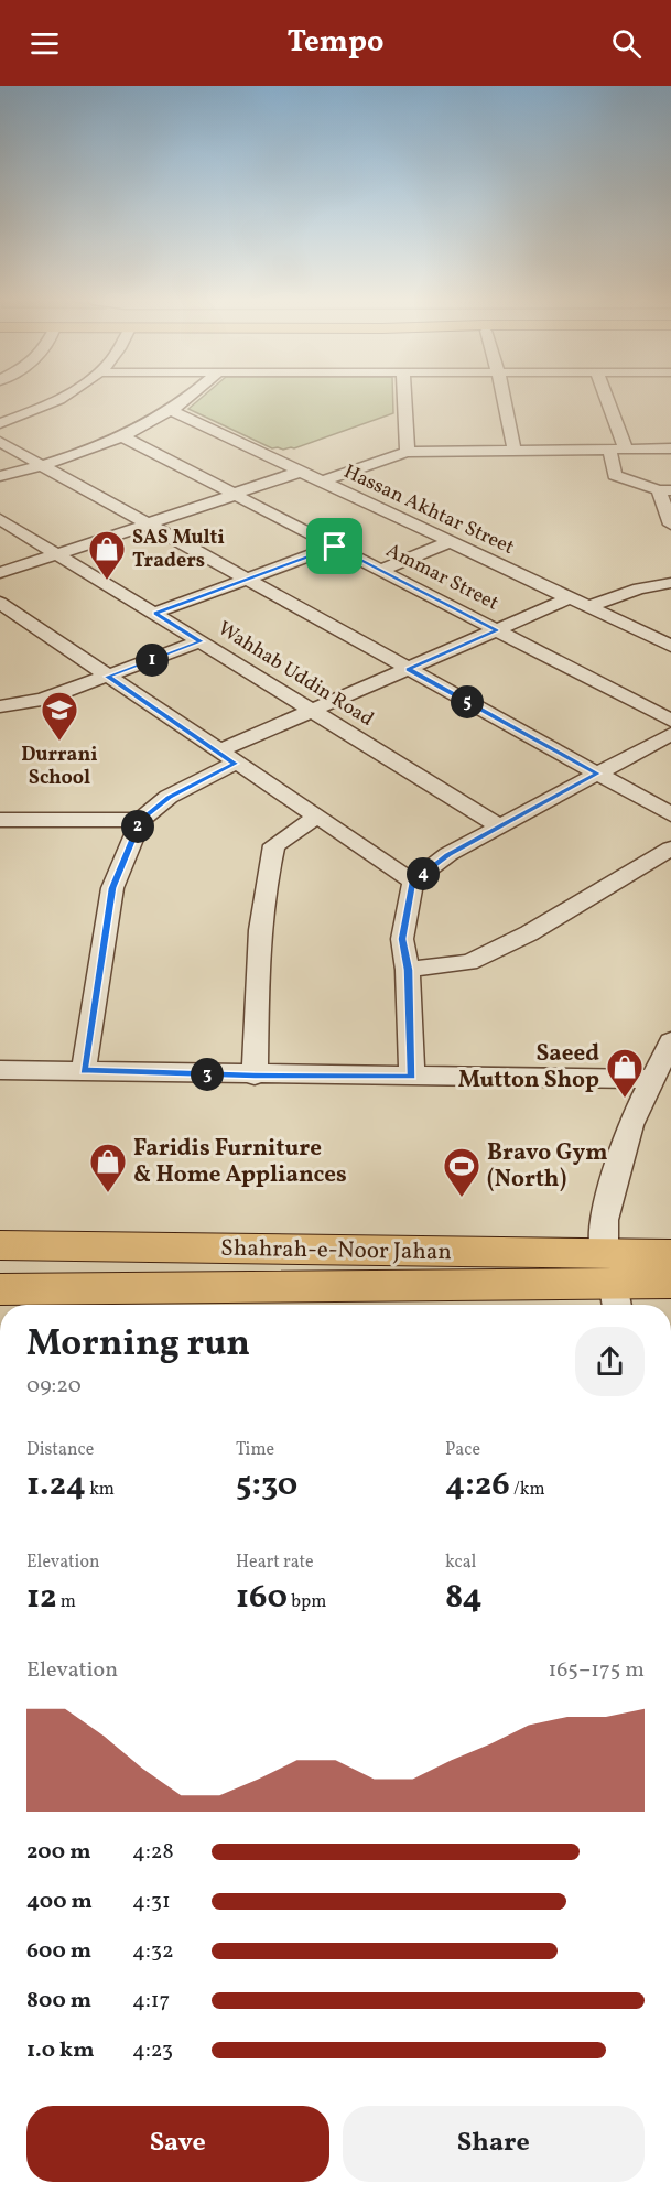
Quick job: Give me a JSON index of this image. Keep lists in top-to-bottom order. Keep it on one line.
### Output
{"streets":{"main road":["Shahrah-e-Noor Jahan"],"street":["Hassan Akhtar Street","Ammar Street","Wahhab Uddin Road"]},"places":{"shop":["SAS Multi Traders","Saeed Mutton Shop","Faridis Furniture & Home Appliances"],"school or university":["Durrani School"],"sports":["Bravo Gym (North)"]},"page":{"header":"Tempo","pins":["1","5","2","4","3"],"heading":["Morning run","09:20"],"stats":[["Distance","1.24 km"],["Time","5:30"],["Pace","4:26 /km"],["Elevation","12 m"],["Heart rate","160 bpm"],["kcal","84"]],"chart":["Elevation","165–175 m"],"list":[{"name":"200 m","note":"4:28"},{"name":"400 m","note":"4:31"},{"name":"600 m","note":"4:32"},{"name":"800 m","note":"4:17"},{"name":"1.0 km","note":"4:23"}],"buttons":["Save","Share"]}}
